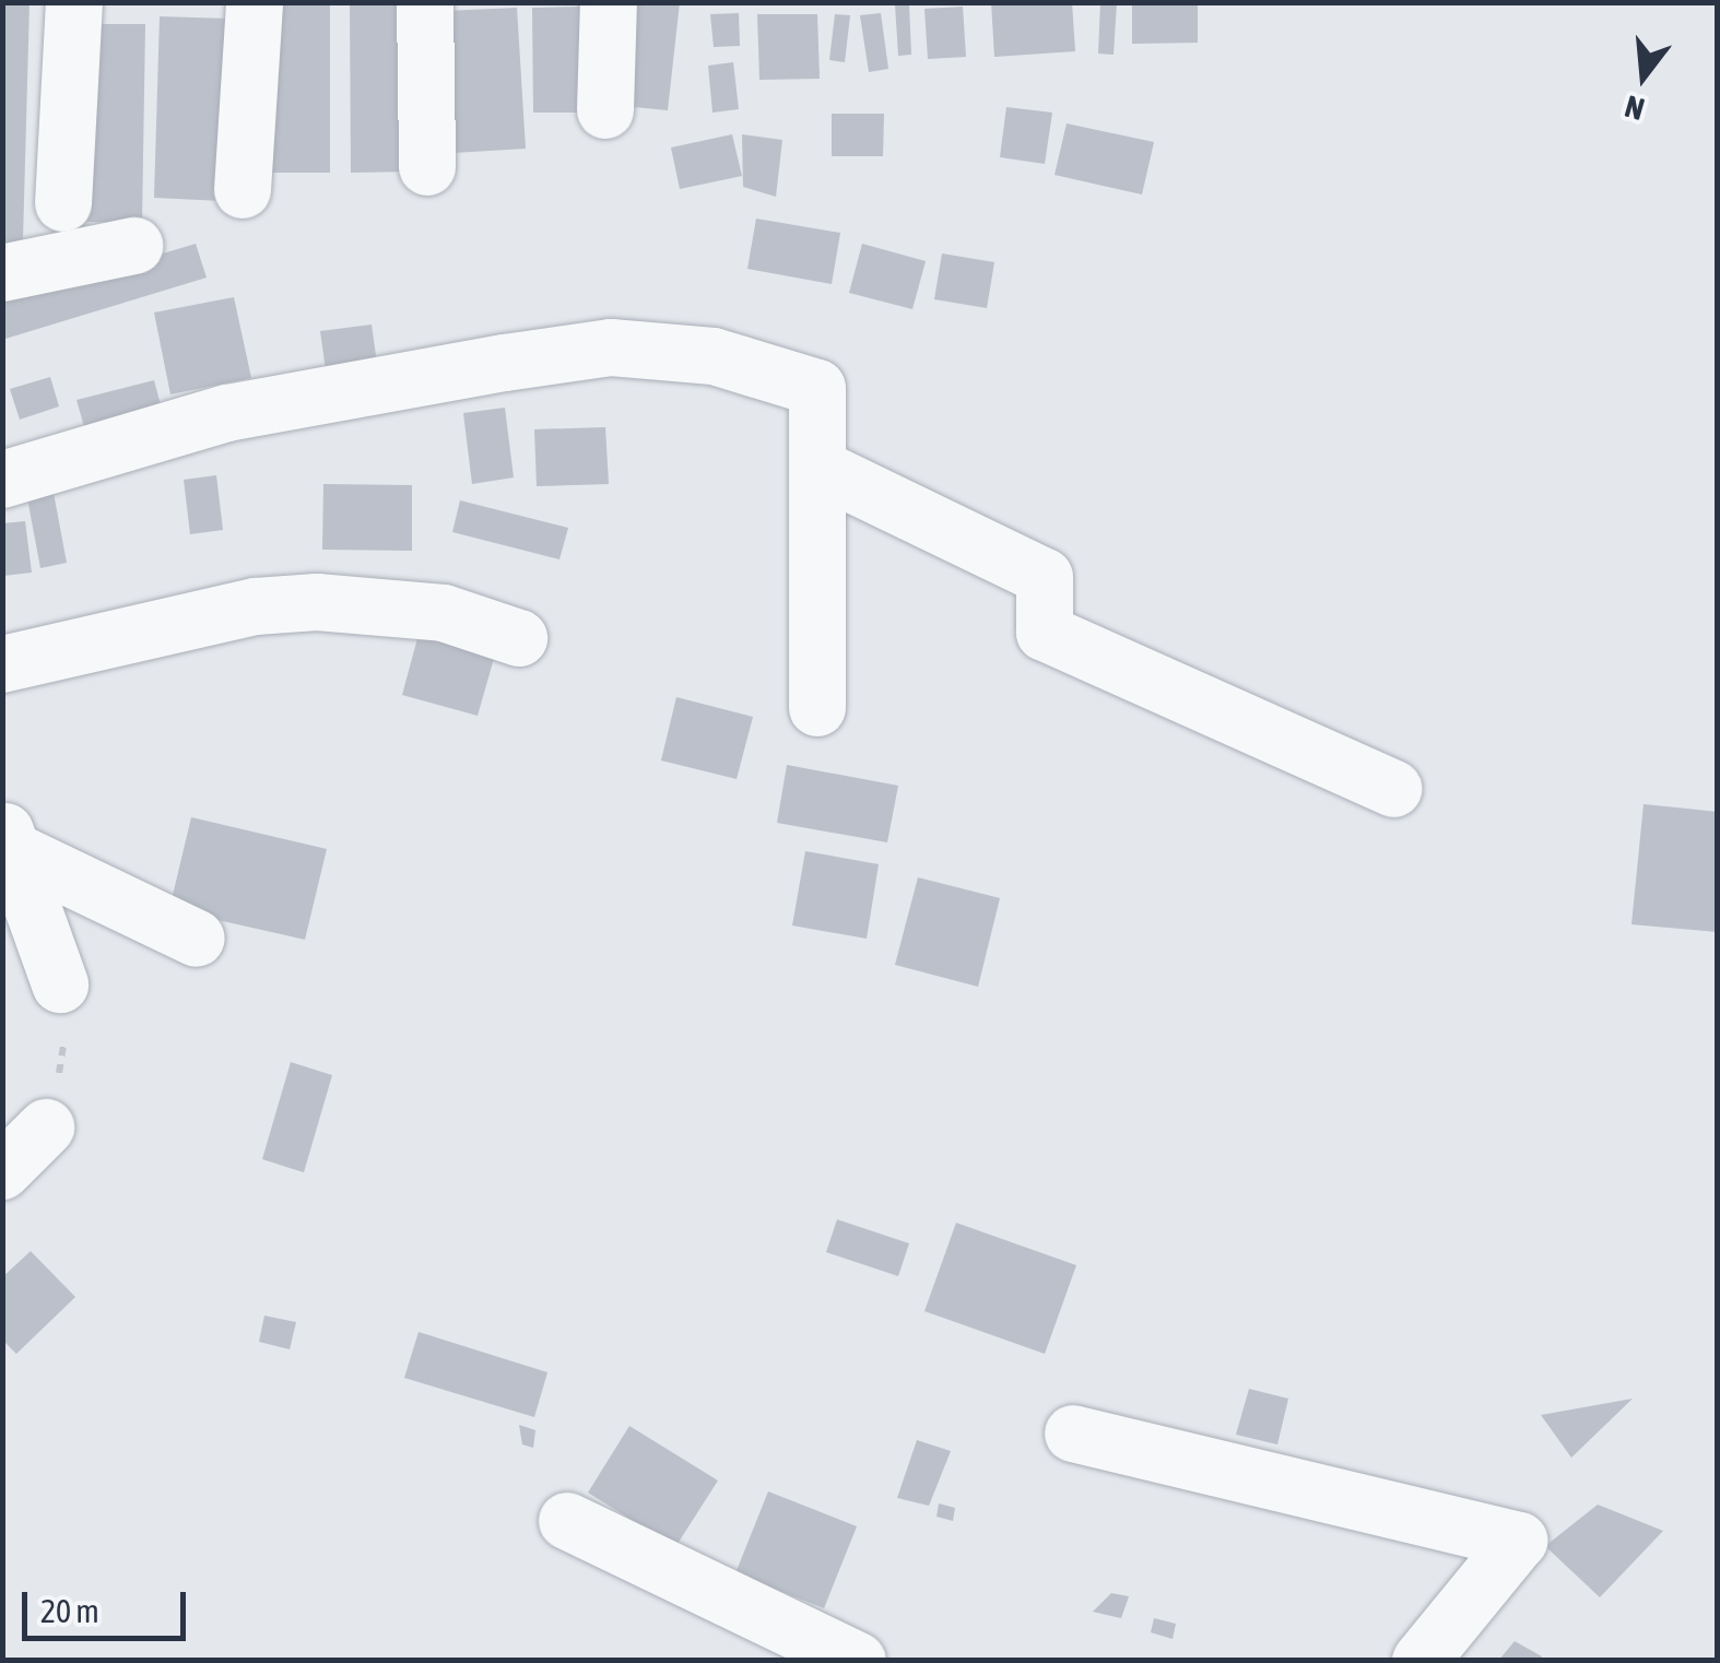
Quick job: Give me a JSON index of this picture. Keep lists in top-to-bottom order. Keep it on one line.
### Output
{"scale_bar":"20 m","north":"bottom"}
